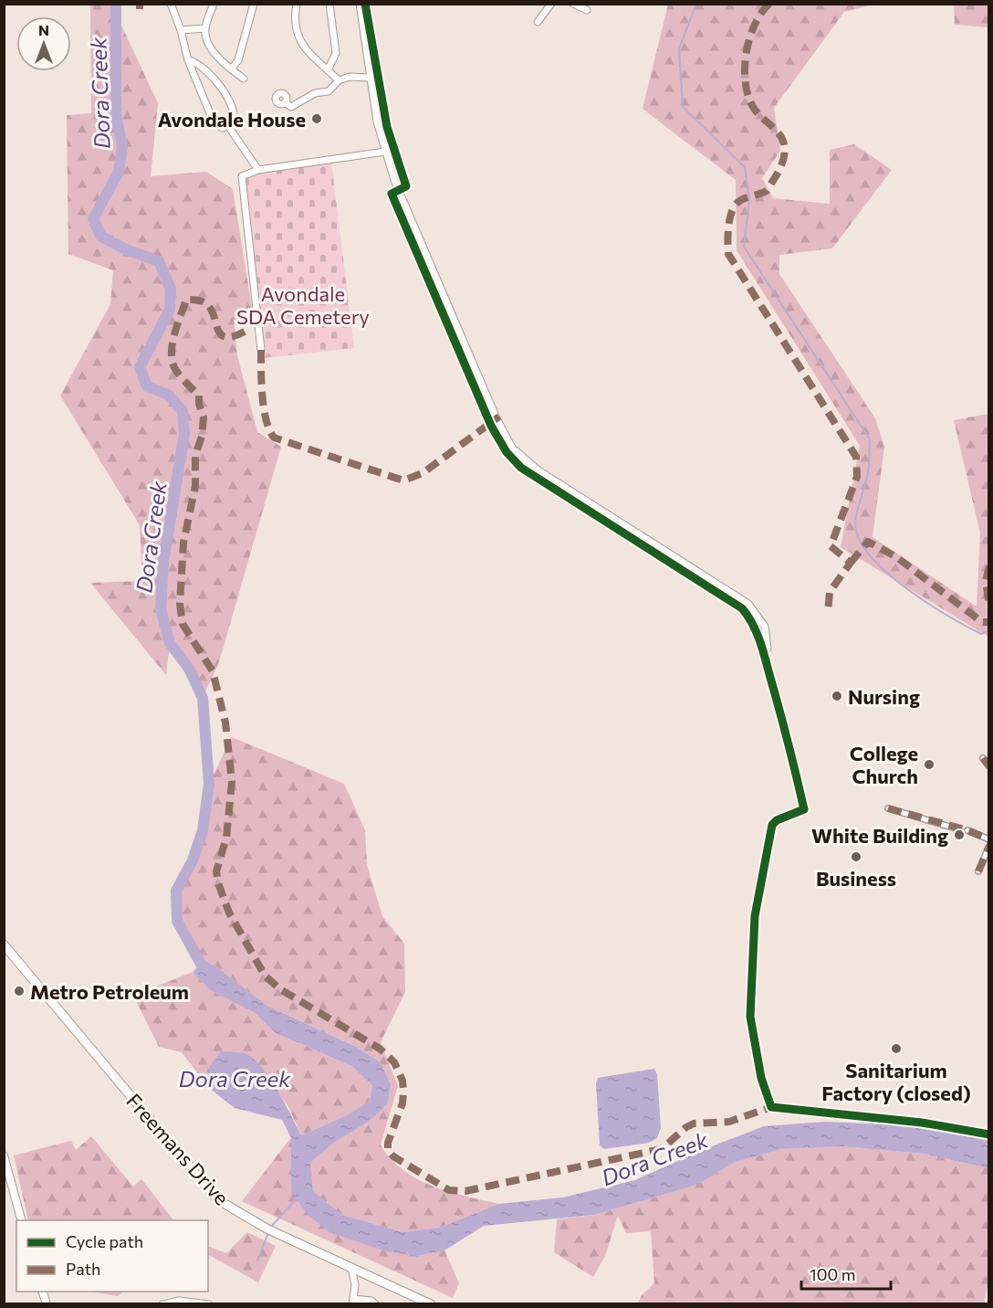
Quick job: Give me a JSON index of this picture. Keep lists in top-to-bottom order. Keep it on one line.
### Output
{"streets":{"main road":["Freemans Drive"]},"water":["Dora Creek"],"parks":["Avondale SDA Cemetery"],"places":["Avondale House","Nursing","College Church","White Building","Business","Metro Petroleum","Sanitarium Factory (closed)"],"legend":["Cycle path","Path"],"scale_bar":"100 m","north":"top"}
